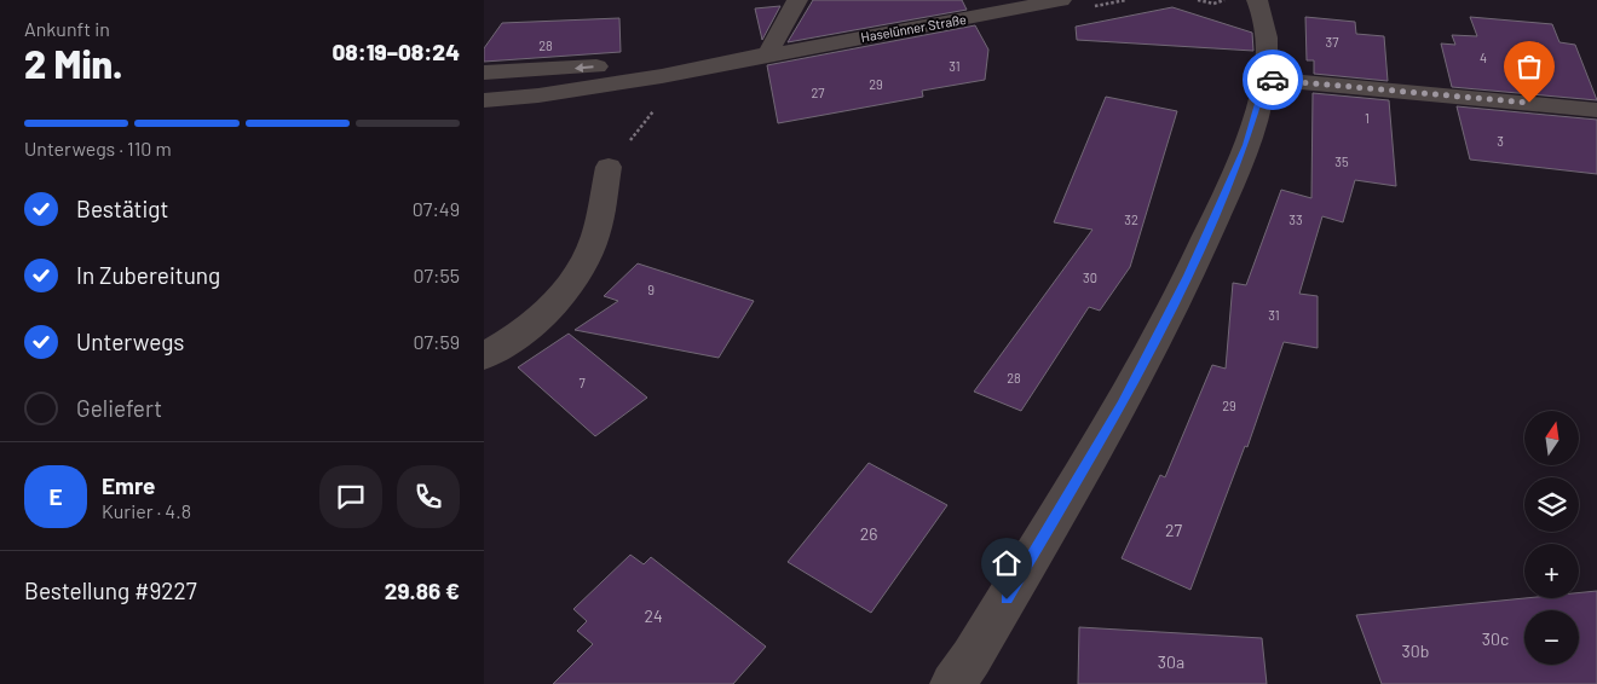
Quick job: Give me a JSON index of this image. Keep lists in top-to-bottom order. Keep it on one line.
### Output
{"streets":{"street":["Haselünner Straße"]},"house_numbers":["37","28","4","31","29","27","1","3","35","32","33","30","9","31","28","7","29","27","26","24","30c","30b","30a"],"north":"top","page":{"heading":["2 Min.","Ankunft in","08:19–08:24"],"panel":["Emre","Kurier · 4.8","Bestellung #9227","29.86 €"],"bar":"Unterwegs · 110 m","list":[["Bestätigt","07:49"],["In Zubereitung","07:55"],["Unterwegs","07:59"],"Geliefert"],"map_buttons":["+","−"],"round":"E"}}
